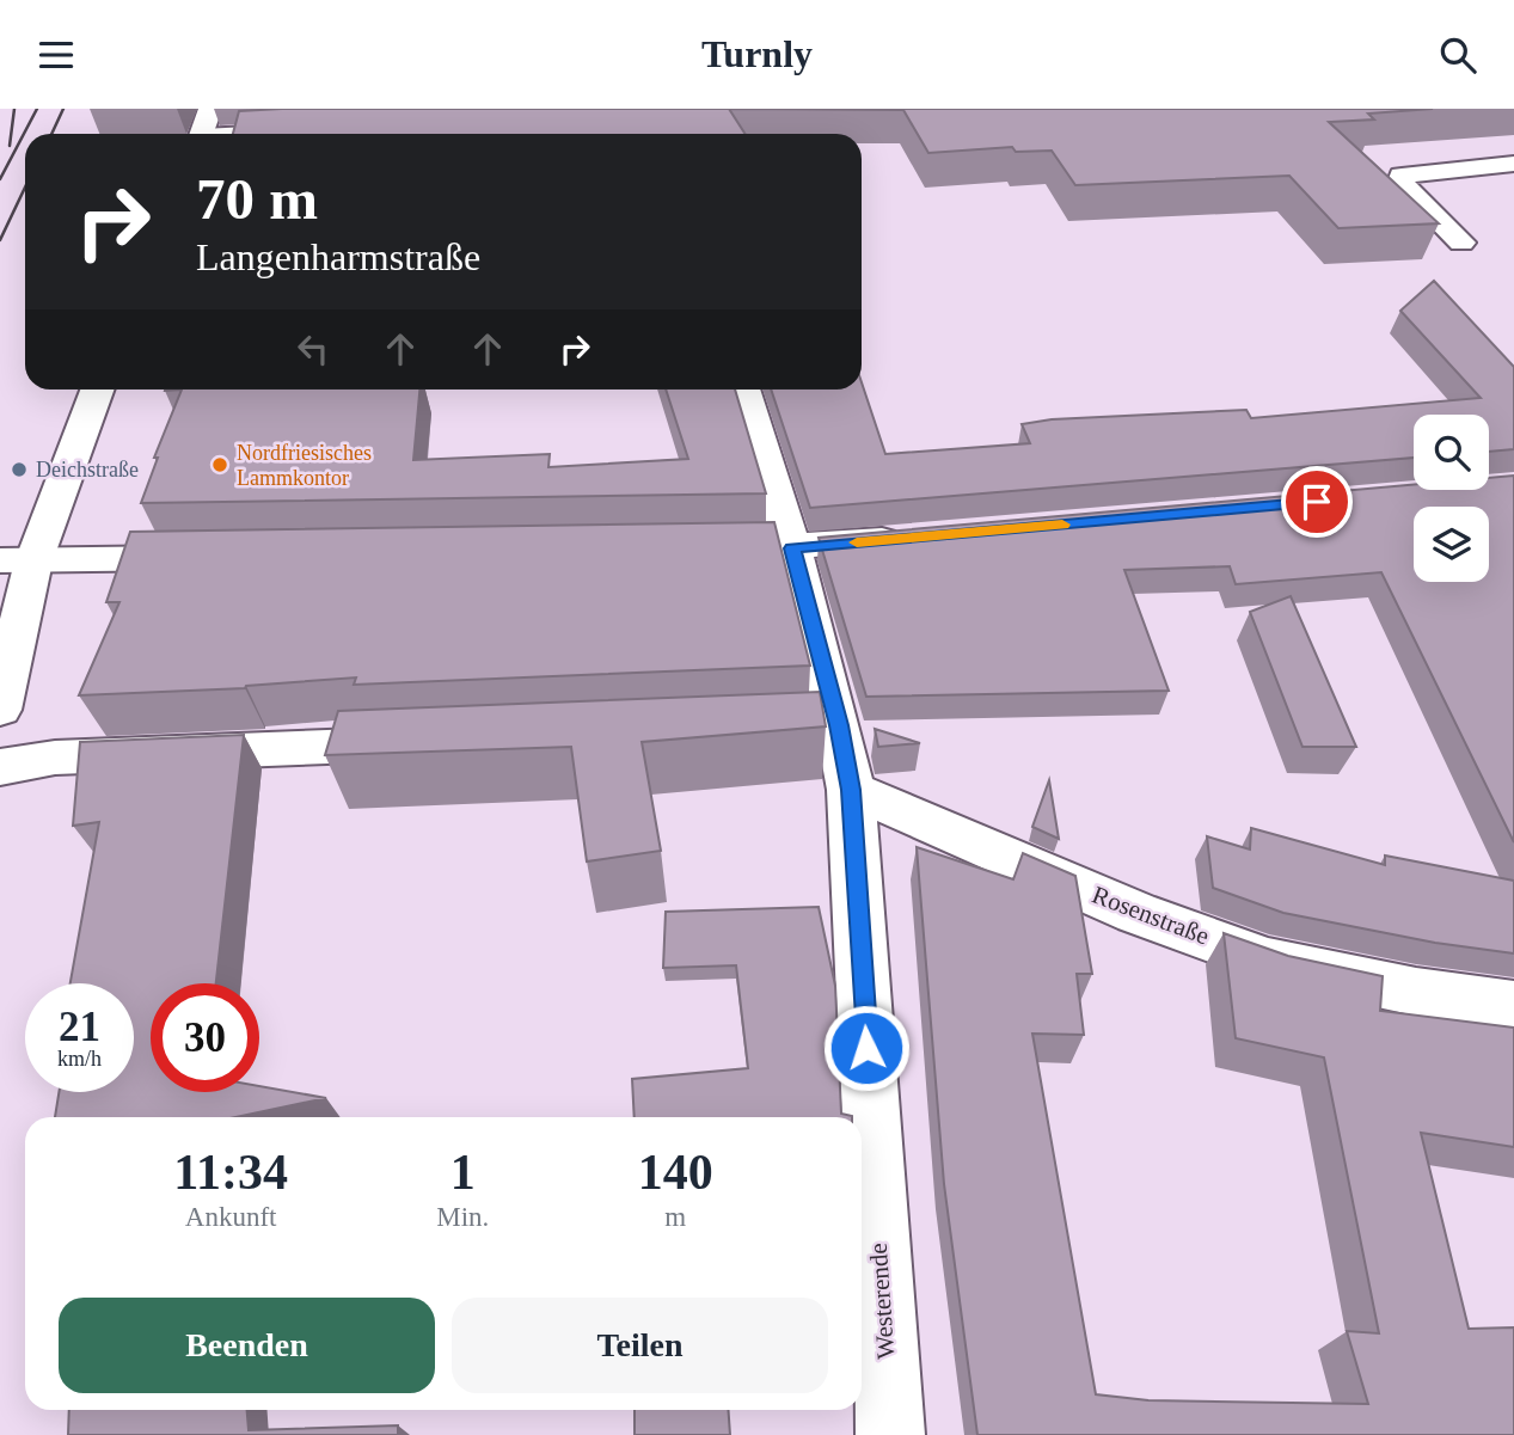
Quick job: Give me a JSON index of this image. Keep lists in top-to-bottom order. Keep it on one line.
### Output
{"streets":{"street":["Rosenstraße","Westerende"]},"crossings":[["Rosenstraße","Westerende"]],"places":["Nordfriesisches Lammkontor","Deichstraße"],"page":{"header":"Turnly","turn":["70 m","Langenharmstraße"],"speed":"21 km/h","limit":"30","eta":["11:34","Ankunft","1","Min.","140","m"],"buttons":["Beenden","Teilen"]}}
